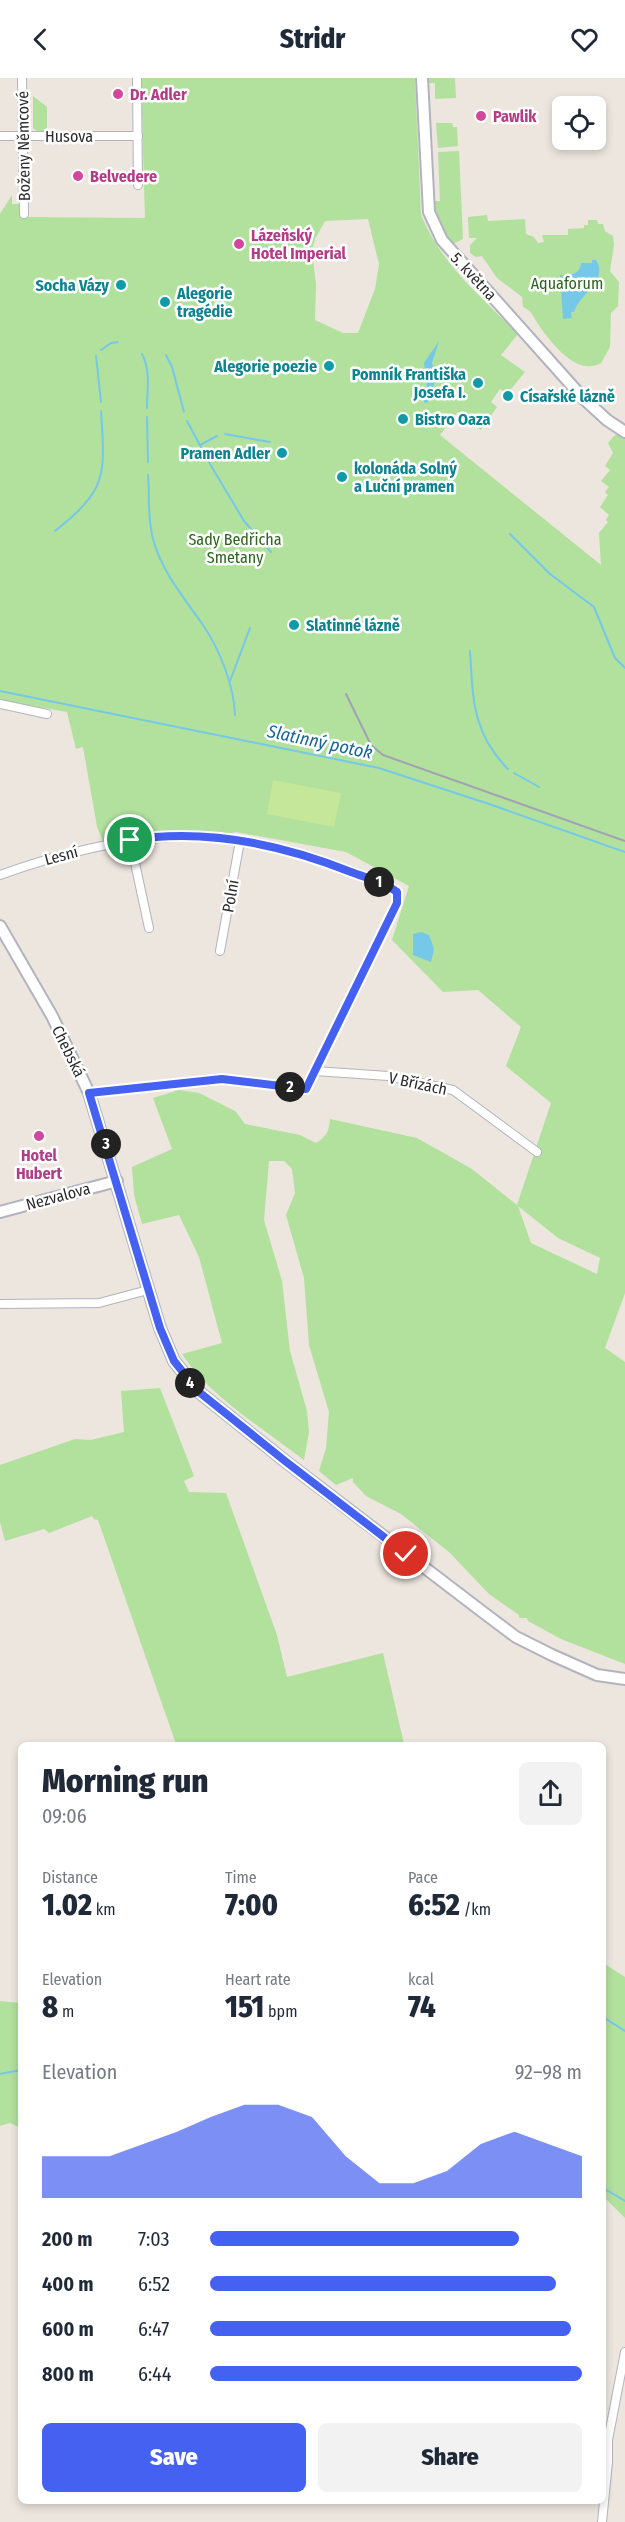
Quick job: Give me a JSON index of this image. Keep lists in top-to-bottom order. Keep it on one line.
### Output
{"streets":{"street":["Husova","Boženy Němcové","5. května","Lesní","Polní","Chebská","V Břízách","Nezvalova"]},"crossings":[["Husova","Boženy Němcové"],["Lesní","Polní"],["Lesní","Chebská"],["Lesní","V Břízách"],["Chebská","Nezvalova"]],"water":["Slatinný potok"],"parks":["Aquaforum","Sady Bedřicha Smetany"],"places":["Dr. Adler","Pawlik","Belvedere","Lázeňský Hotel Imperial","Socha Vázy","Alegorie tragédie","Alegorie poezie","Pomník Františka Josefa I.","Císařské lázně","Bistro Oaza","Pramen Adler","kolonáda Solný a Luční pramen","Slatinné lázně","Hotel Hubert"],"page":{"header":"Stridr","pins":["1","2","3","4"],"heading":["Morning run","09:06"],"stats":[["Distance","1.02 km"],["Time","7:00"],["Pace","6:52 /km"],["Elevation","8 m"],["Heart rate","151 bpm"],["kcal","74"]],"chart":["Elevation","92–98 m"],"list":[{"name":"200 m","note":"7:03"},{"name":"400 m","note":"6:52"},{"name":"600 m","note":"6:47"},{"name":"800 m","note":"6:44"}],"buttons":["Save","Share"]}}
